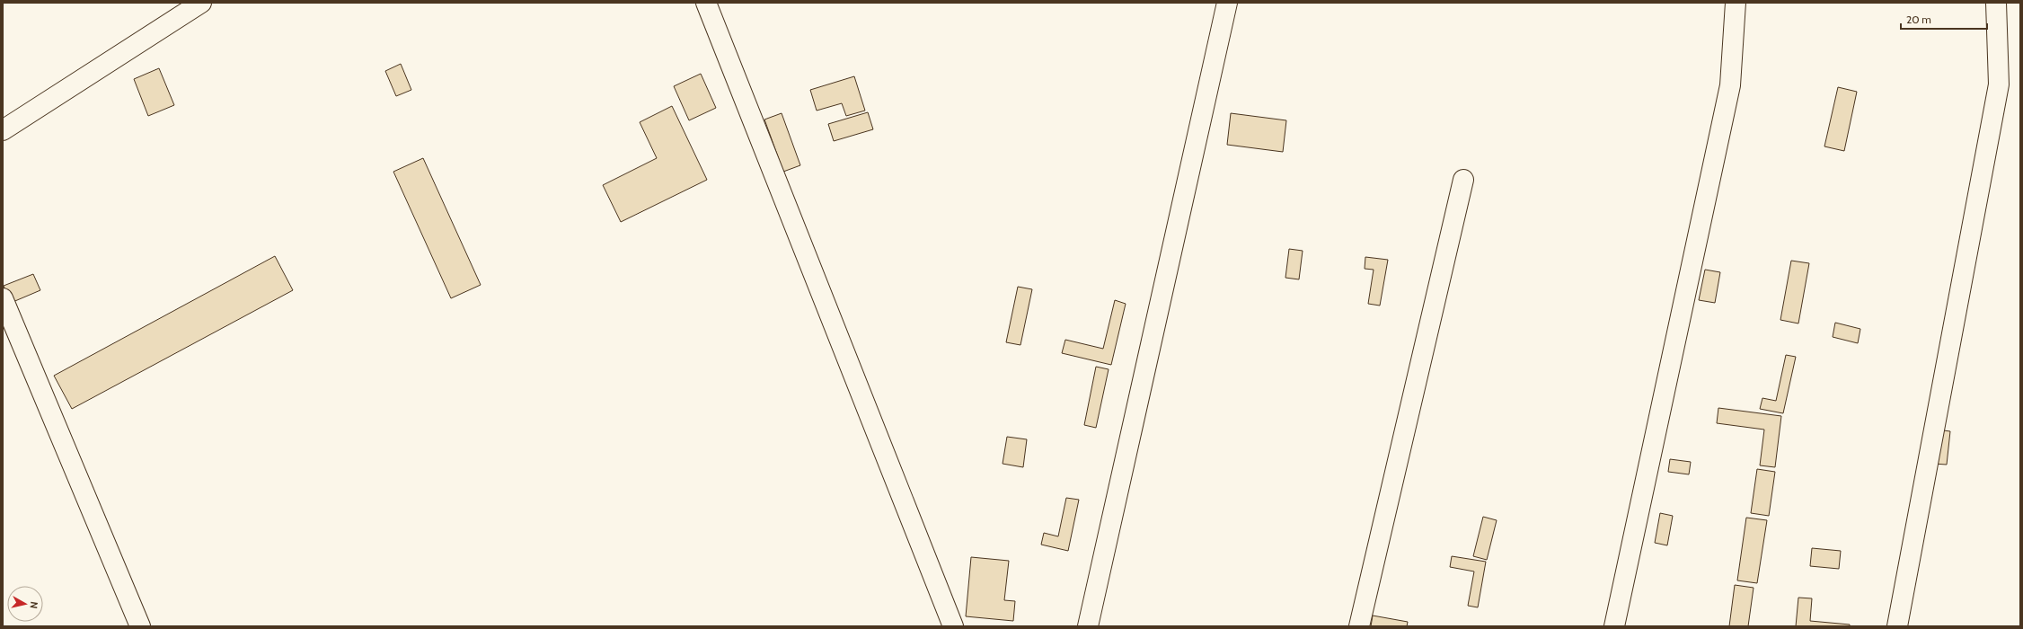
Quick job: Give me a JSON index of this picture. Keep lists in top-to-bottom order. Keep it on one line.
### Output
{"scale_bar":"20 m","north":"right"}
